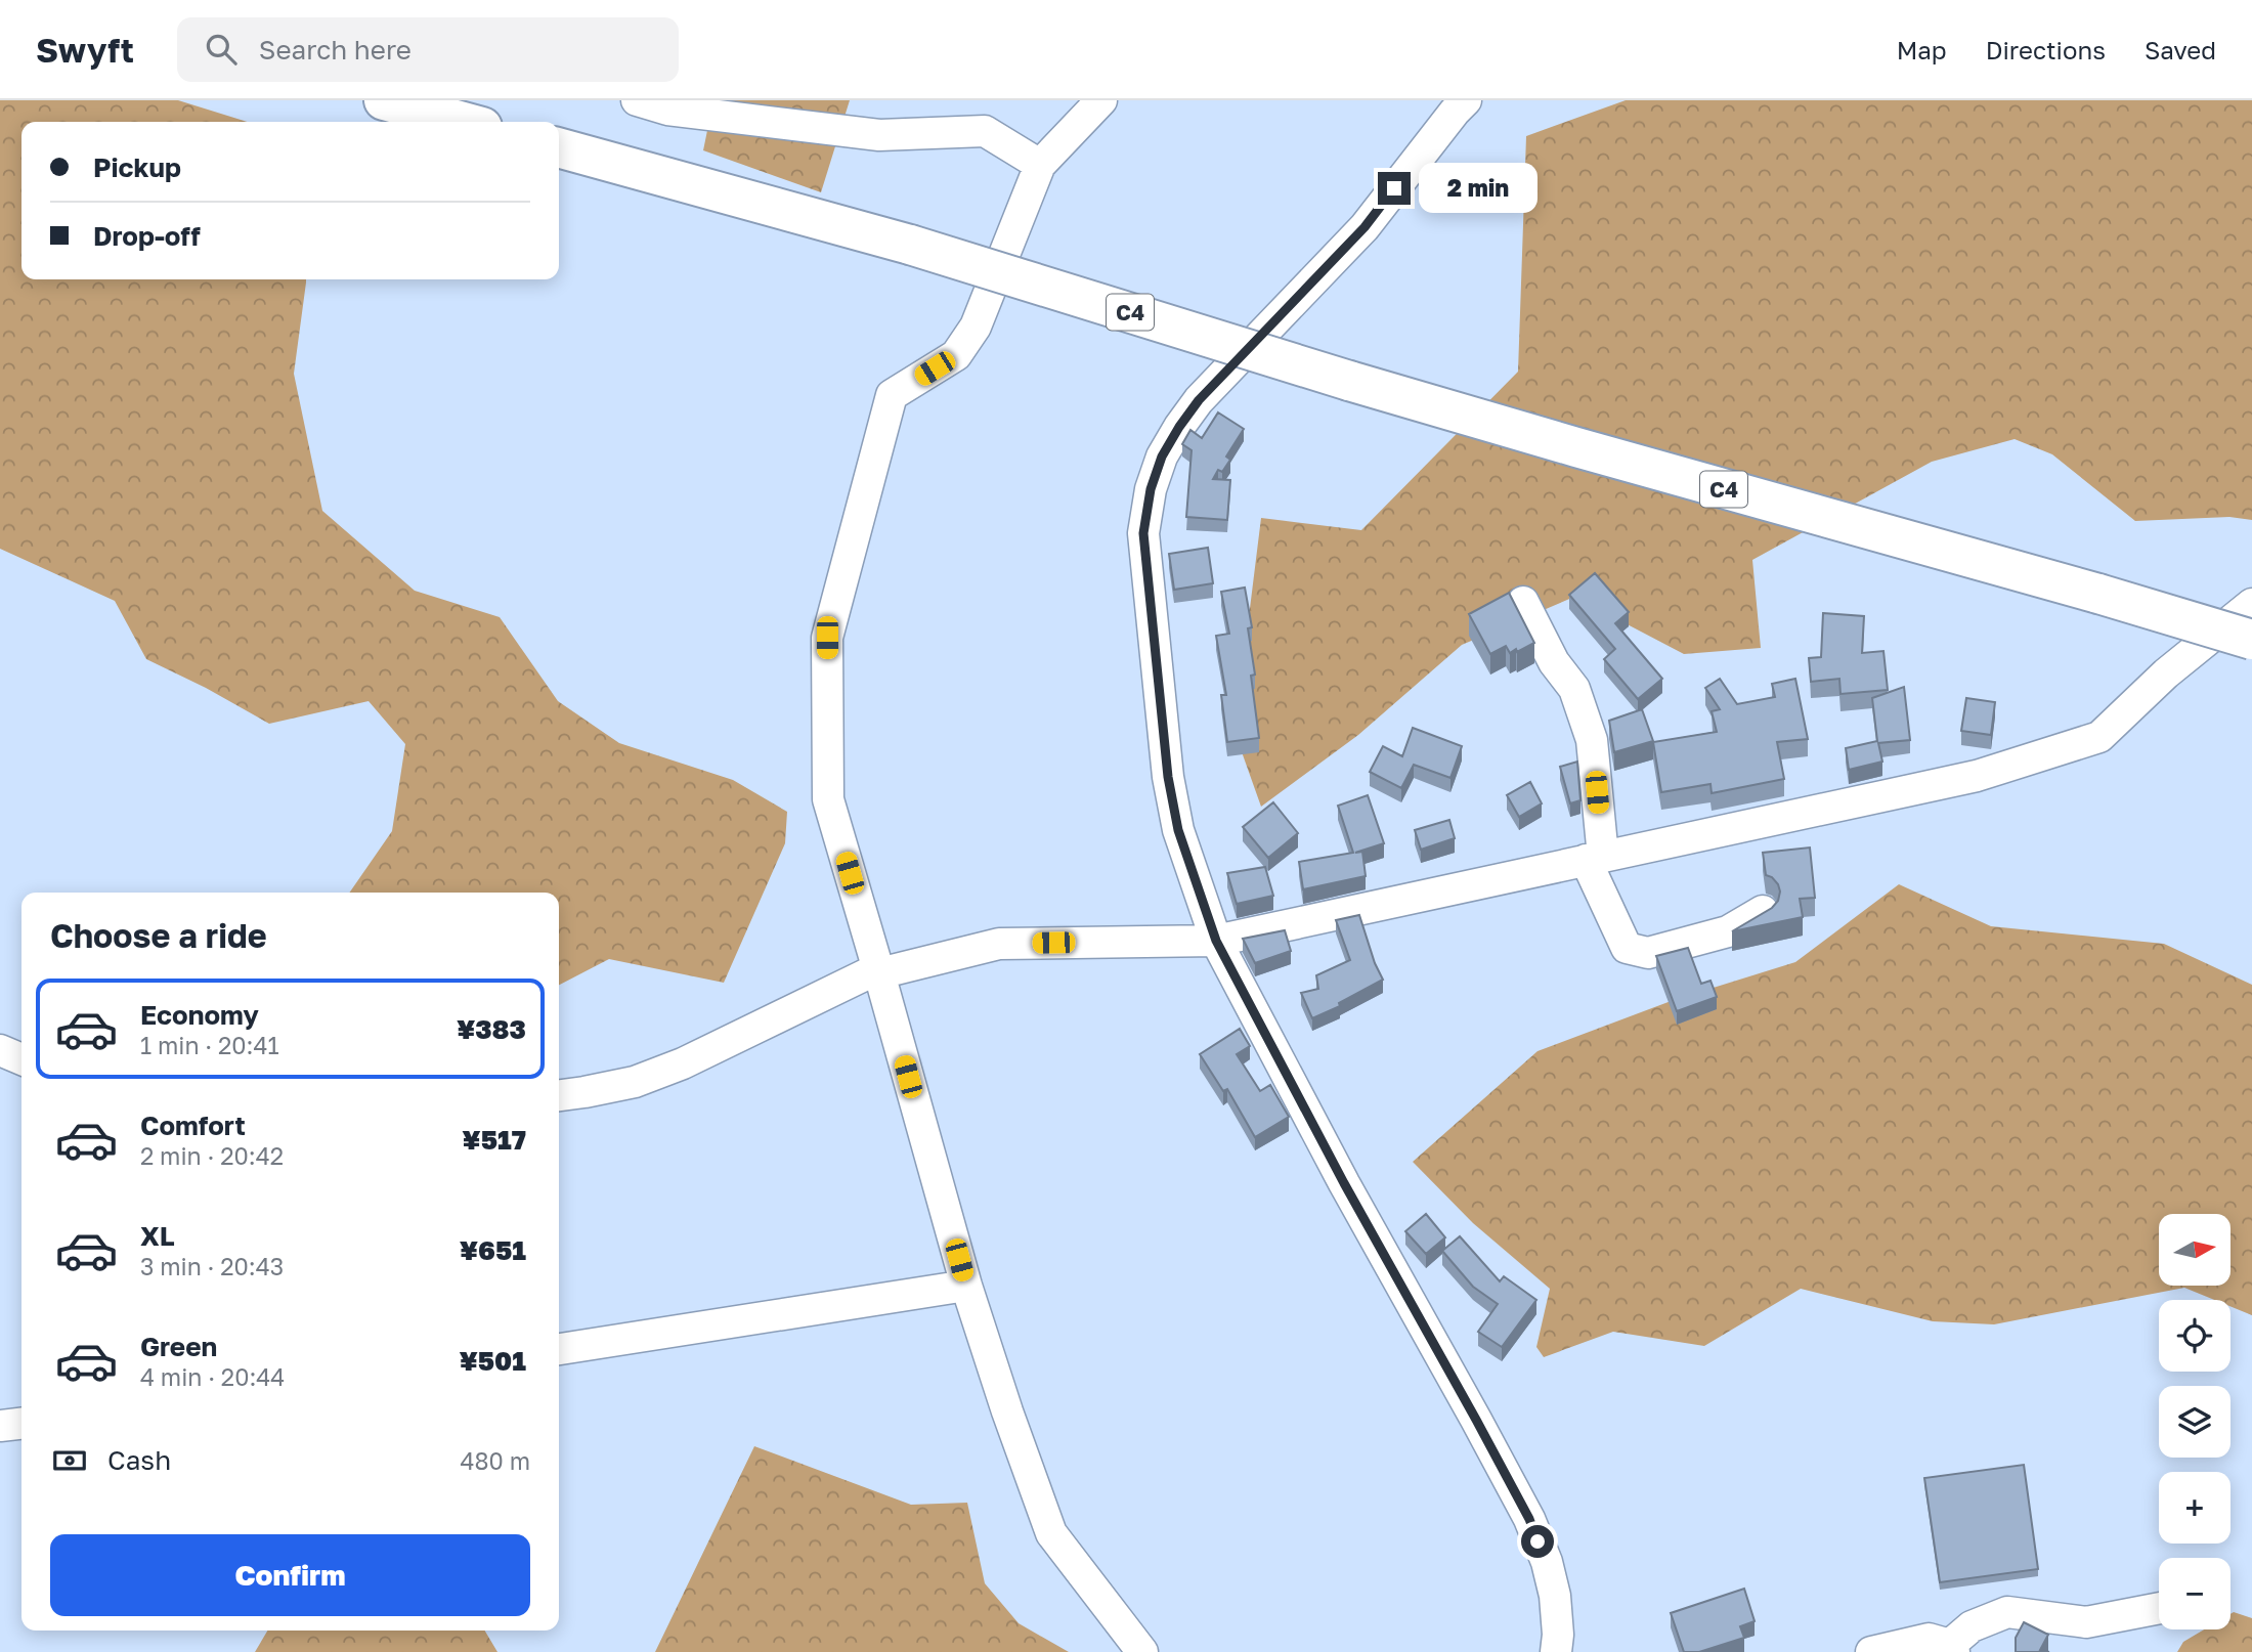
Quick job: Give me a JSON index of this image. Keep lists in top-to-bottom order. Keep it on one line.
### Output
{"streets":{"highway":["C4"]},"north":"right","page":{"header":"Swyft","search":"Search here","nav":["Map","Directions","Saved"],"banner":["Pickup","Drop-off"],"bubble":"2 min","heading":"Choose a ride","list":[{"name":"Economy","note":"1 min · 20:41","value":"¥383"},{"name":"Comfort","note":"2 min · 20:42","value":"¥517"},{"name":"XL","note":"3 min · 20:43","value":"¥651"},{"name":"Green","note":"4 min · 20:44","value":"¥501"}],"map_buttons":["+","−"],"pay":["Cash","480 m"],"buttons":"Confirm"}}
